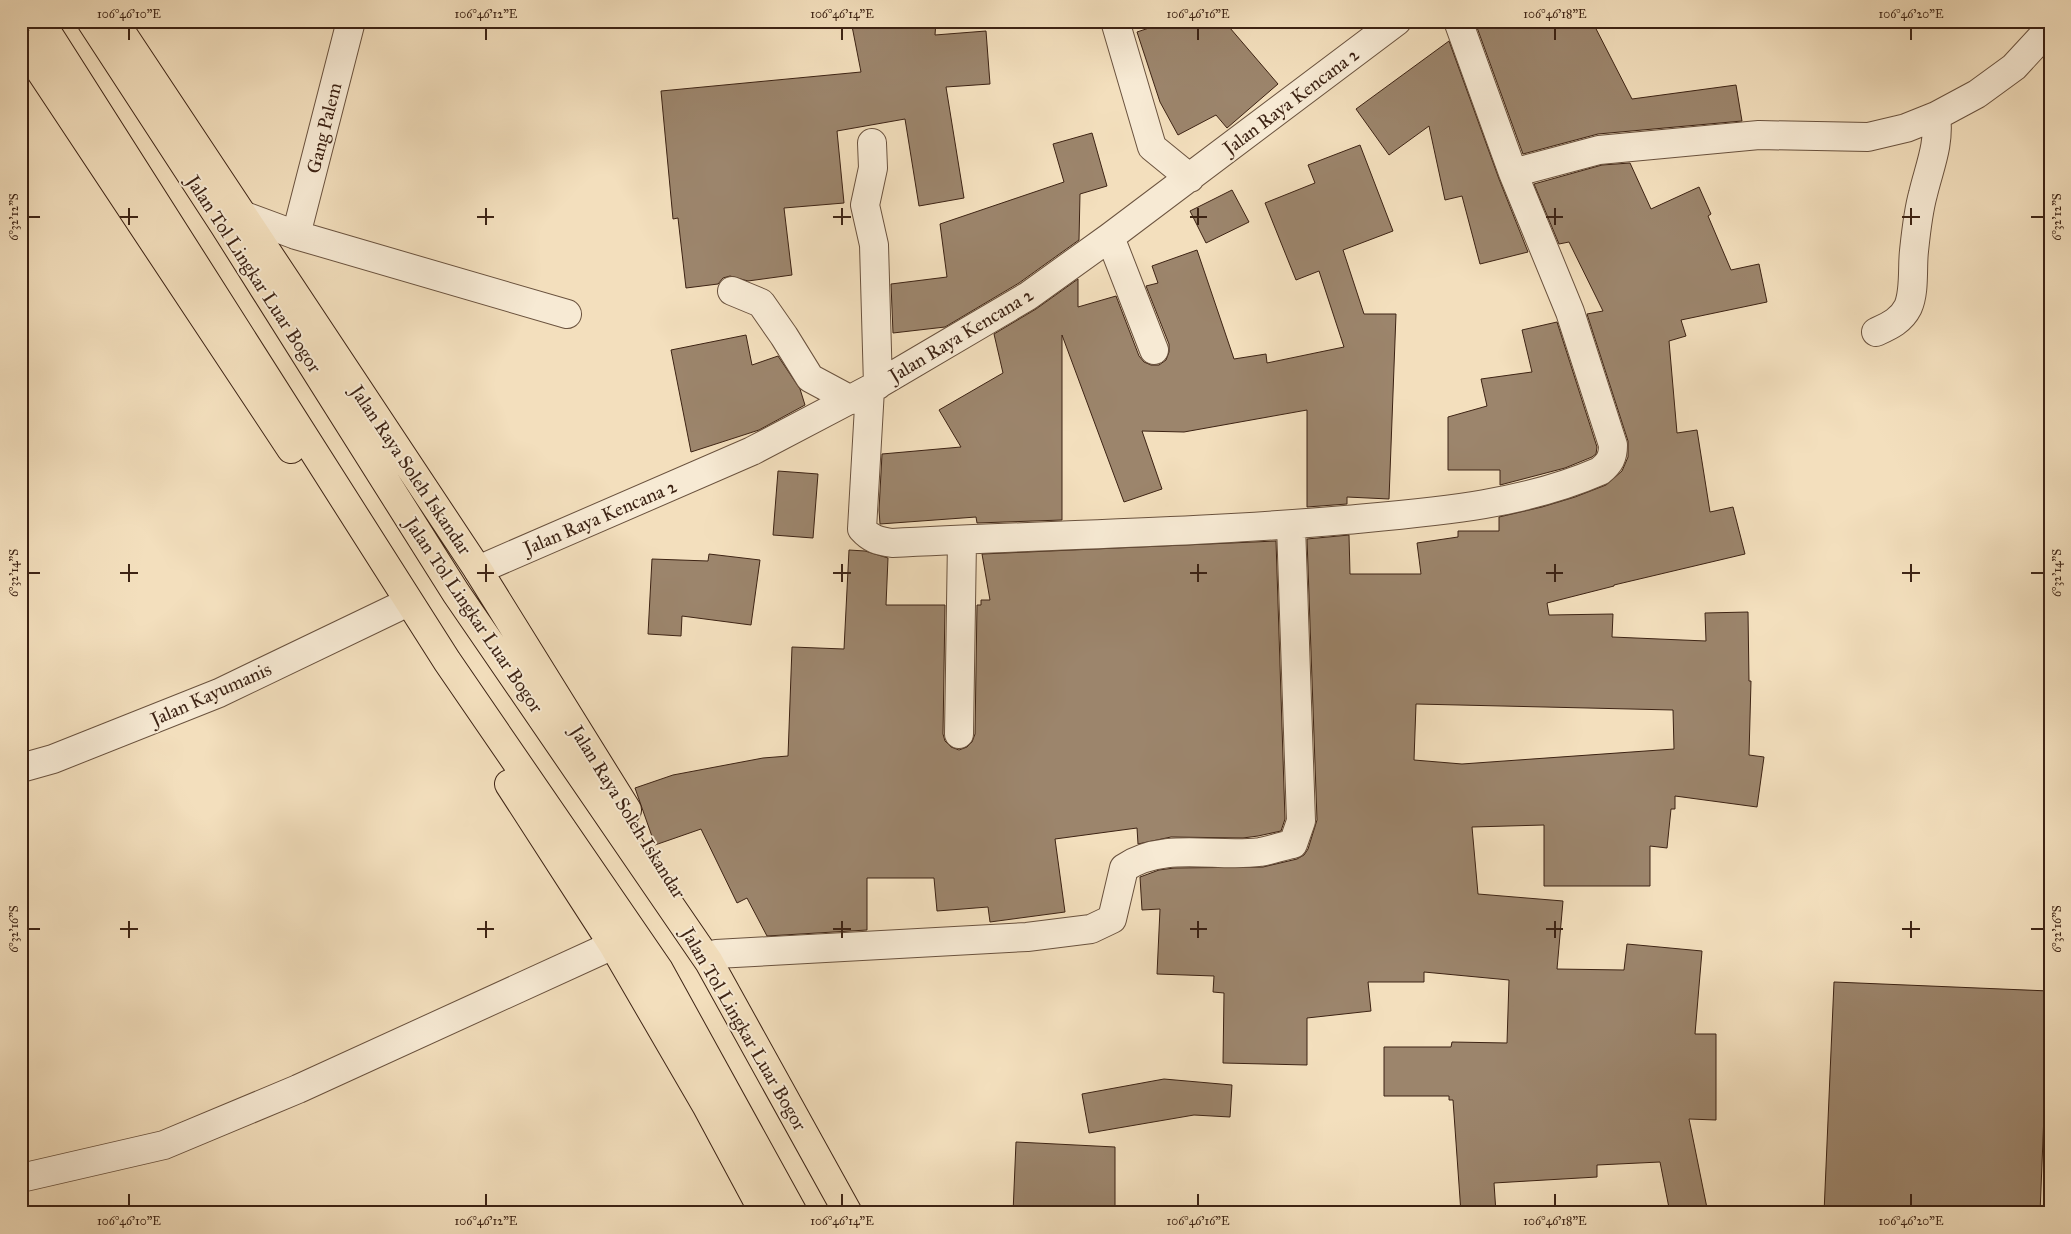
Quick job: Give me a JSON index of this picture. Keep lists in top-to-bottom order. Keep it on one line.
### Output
{"streets":{"highway":["Jalan Tol Lingkar Luar Bogor","Jalan Raya Soleh Iskandar"],"street":["Jalan Raya Kencana 2","Gang Palem","Jalan Kayumanis"]},"crossings":[["Jalan Raya Kencana 2","Jalan Raya Soleh Iskandar"]],"coordinates":["106°46'10\"E","106°46'12\"E","106°46'14\"E","106°46'16\"E","106°46'18\"E","106°46'20\"E","6°32'12\"S","6°32'14\"S","6°32'16\"S"]}
